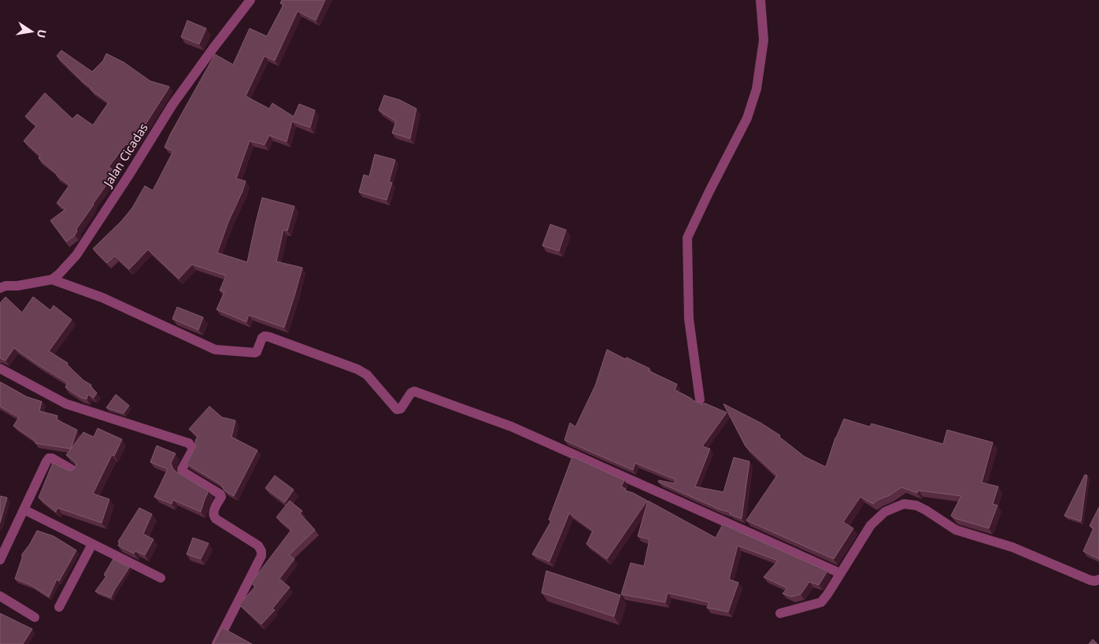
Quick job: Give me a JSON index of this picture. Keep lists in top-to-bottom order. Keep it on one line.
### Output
{"streets":{"street":["Jalan Cicadas"]},"north":"right"}
